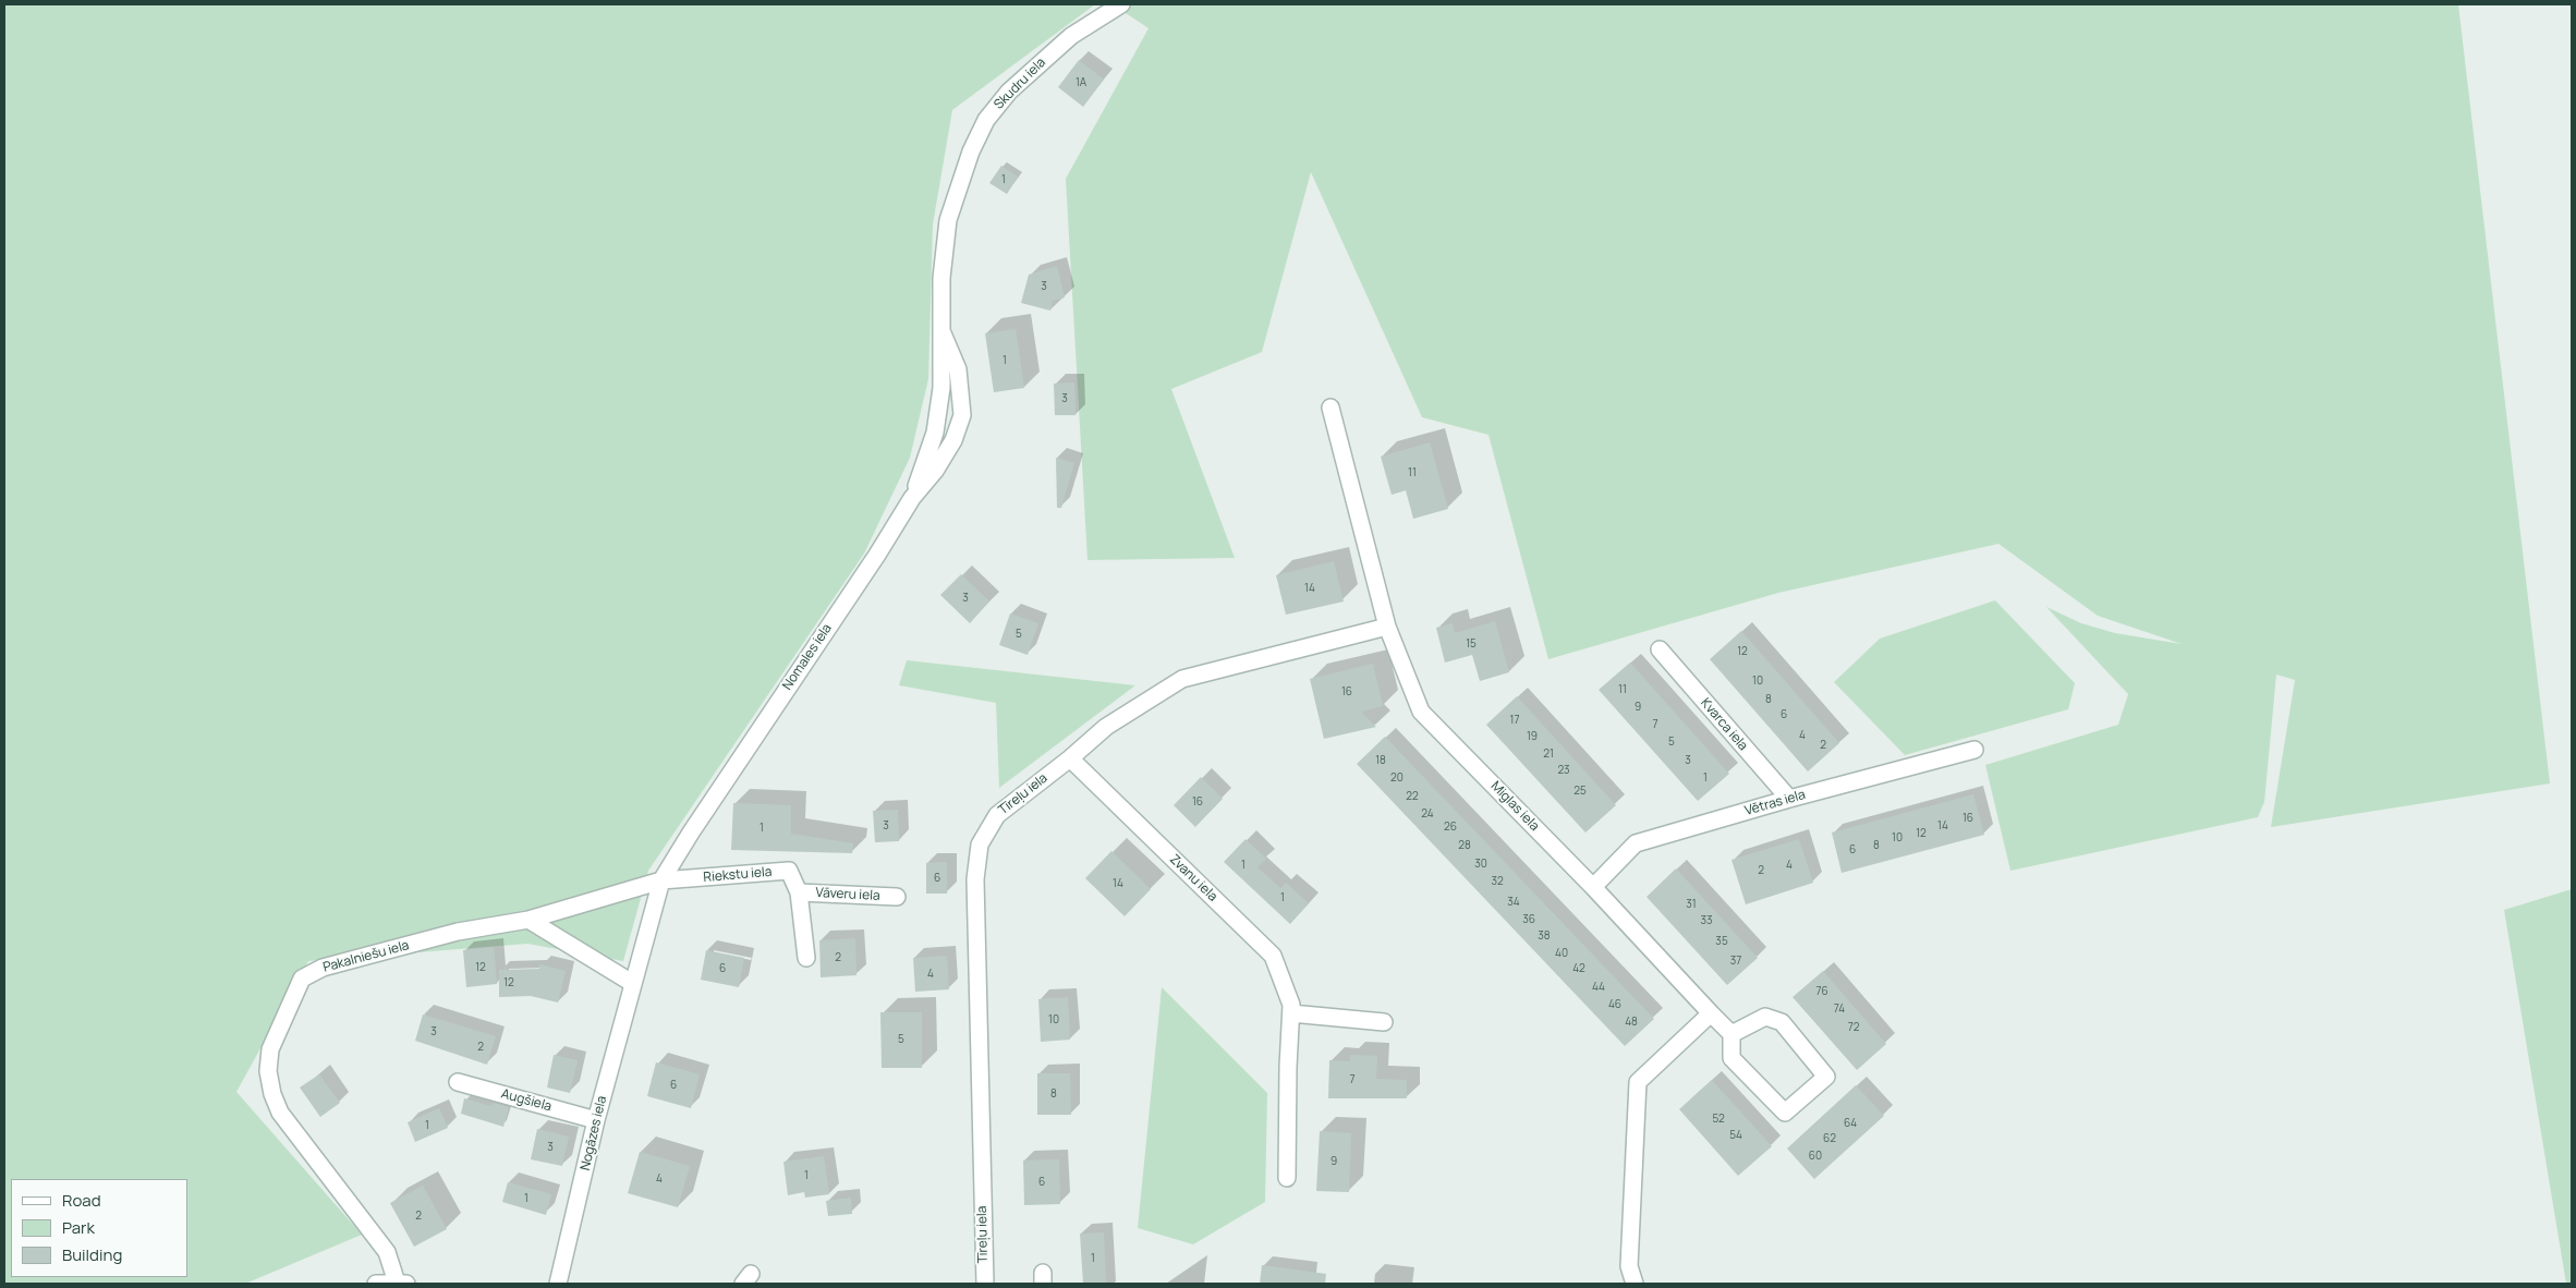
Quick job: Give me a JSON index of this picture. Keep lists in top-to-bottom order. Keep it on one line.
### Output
{"streets":{"street":["Skudru iela","Nomales iela","Kvarca iela","Tīreļu iela","Vētras iela","Miglas iela","Riekstu iela","Zvanu iela","Vāveru iela","Pakalniešu iela","Augšiela","Nogāzes iela"]},"crossings":[["Skudru iela","Nomales iela"],["Nomales iela","Riekstu iela"],["Nomales iela","Pakalniešu iela"],["Nomales iela","Nogāzes iela"],["Kvarca iela","Vētras iela"],["Tīreļu iela","Miglas iela"],["Tīreļu iela","Zvanu iela"],["Vētras iela","Miglas iela"],["Riekstu iela","Vāveru iela"],["Riekstu iela","Pakalniešu iela"],["Augšiela","Nogāzes iela"]],"house_numbers":["1A","1","3","1","3","11","14","3","5","15","12","10","11","16","8","9","6","17","7","4","19","5","2","21","18","3","23","20","1","25","22","16","24","16","3","14","26","1","12","10","28","8","6","30","1","4","2","6","32","14","1","34","31","36","33","38","35","40","2","37","12","6","42","4","12","44","76","46","74","10","48","72","3","5","2","7","6","8","52","64","1","54","62","3","60","9","1","4","6","1","2","1"],"legend":["Road","Park","Building"]}
